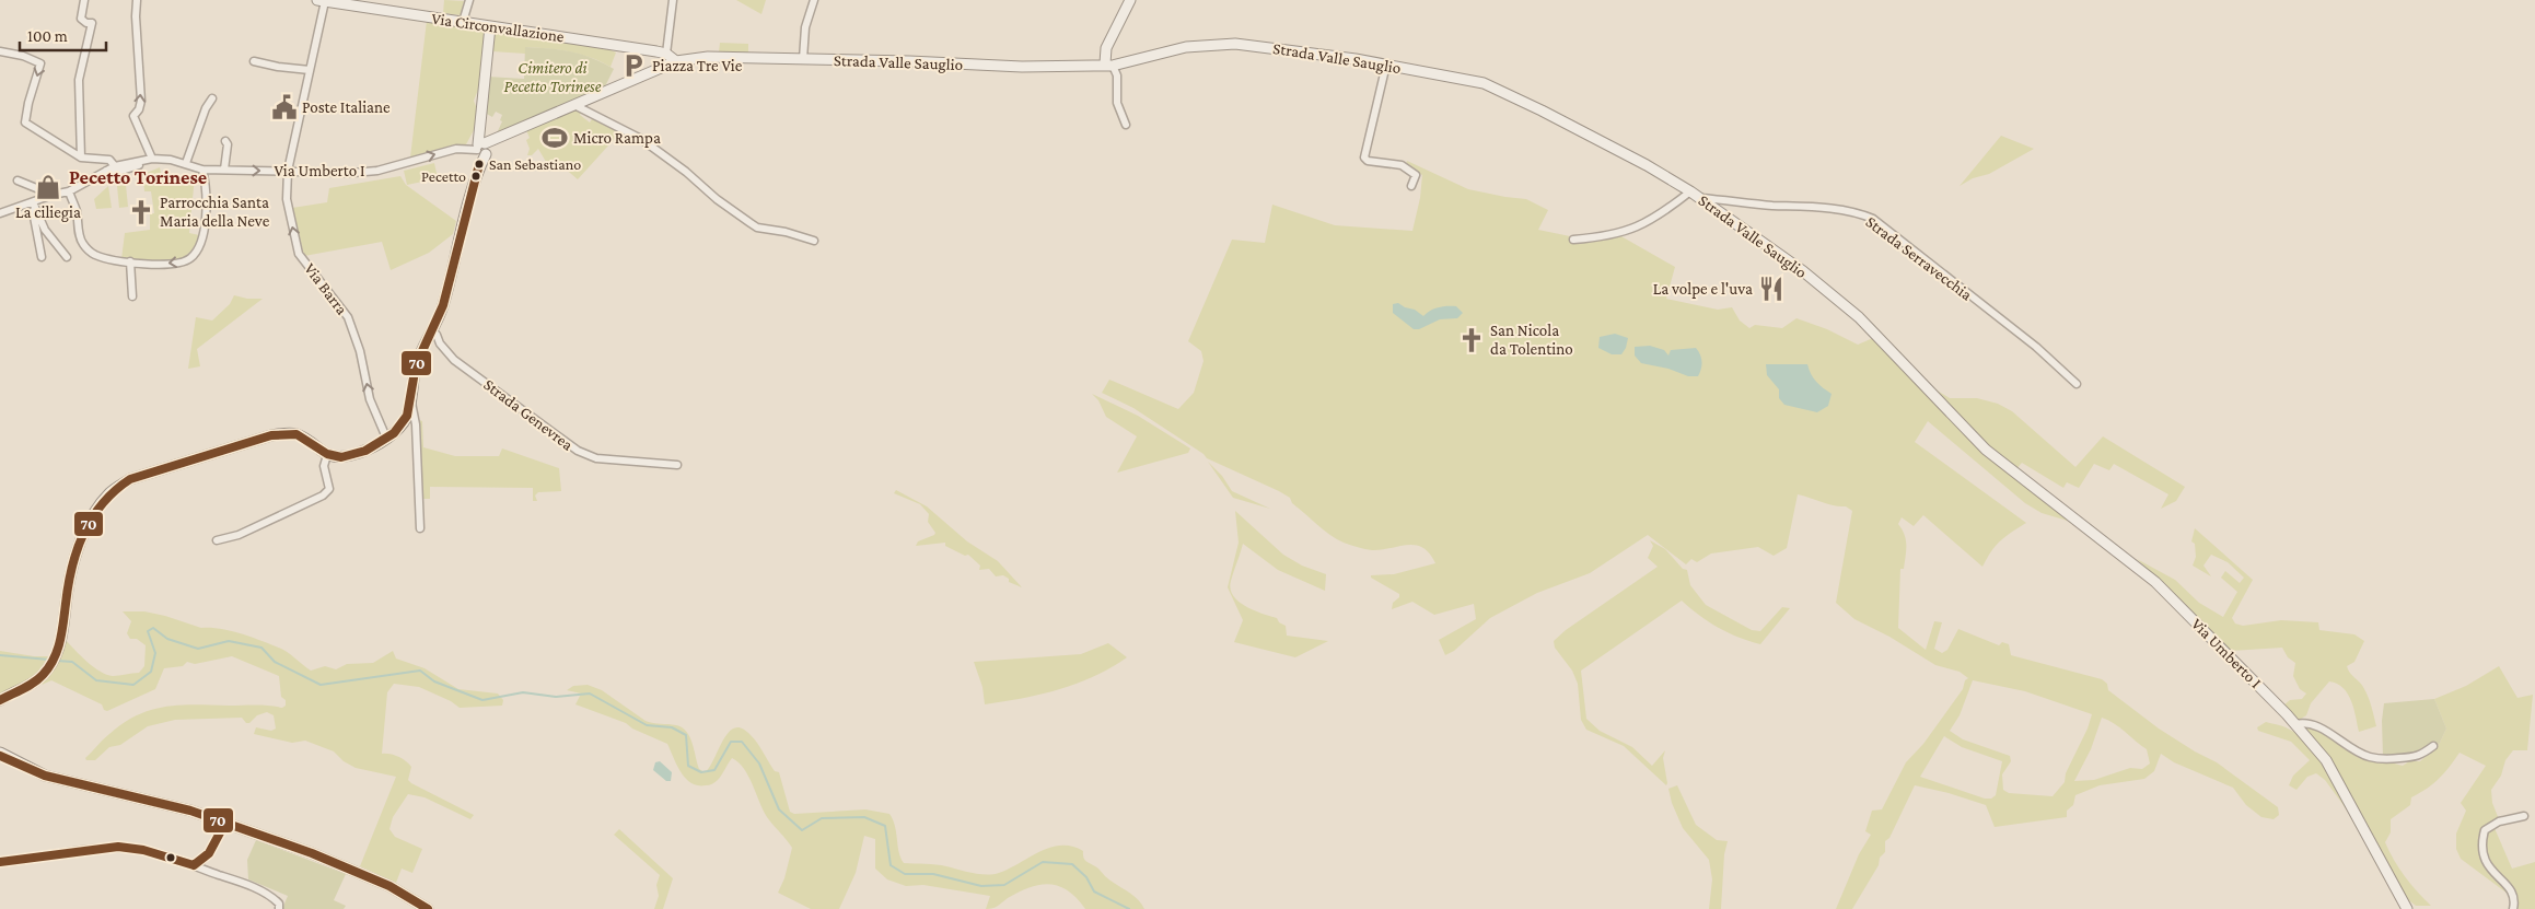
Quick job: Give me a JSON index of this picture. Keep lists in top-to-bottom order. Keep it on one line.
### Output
{"streets":{"street":["Via Circonvallazione","Strada Valle Sauglio","Via Umberto I","Strada Serravecchia","Via Barra","Strada Genevrea"]},"crossings":[["Via Circonvallazione","Strada Valle Sauglio"],["Via Circonvallazione","Via Barra"],["Strada Valle Sauglio","Via Umberto I"],["Strada Valle Sauglio","Strada Serravecchia"],["Via Umberto I","Via Barra"]],"one_way":["Via Barra"],"districts":["Pecetto Torinese"],"parks":["Cimitero di Pecetto Torinese"],"places":{"parking":["Piazza Tre Vie"],"public building":["Poste Italiane"],"sports":["Micro Rampa"],"other":["San Sebastiano","Pecetto"],"shop":["La ciliegia"],"church":["Parrocchia Santa Maria della Neve","San Nicola da Tolentino"],"restaurant":["La volpe e l'uva"]},"lines":["transit line 70"],"scale_bar":"100 m"}
